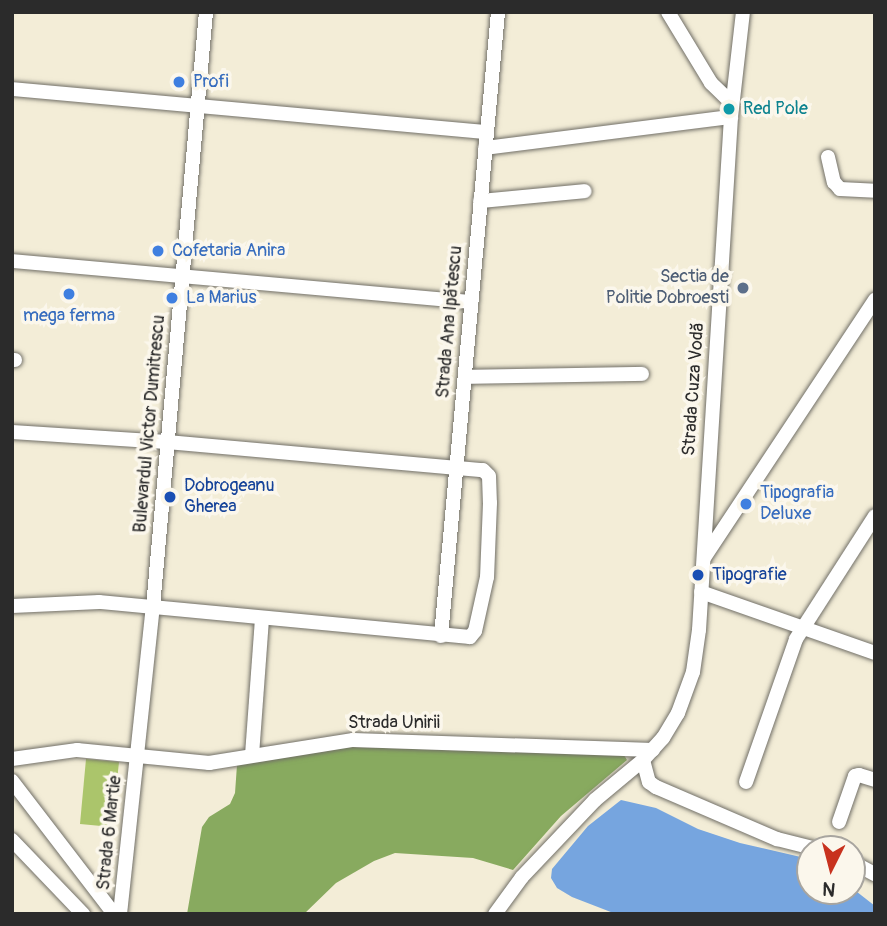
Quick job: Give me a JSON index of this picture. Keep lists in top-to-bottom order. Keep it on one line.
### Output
{"streets":{"street":["Strada Ana Ipătescu","Strada Cuza Vodă","Bulevardul Victor Dumitrescu","Strada Unirii","Strada 6 Martie"]},"crossings":[["Strada Cuza Vodă","Strada Unirii"],["Bulevardul Victor Dumitrescu","Strada Unirii"],["Bulevardul Victor Dumitrescu","Strada 6 Martie"],["Strada Unirii","Strada 6 Martie"]],"places":["Profi","Red Pole","Cofetaria Anira","Sectia de Politie Dobroesti","mega ferma","La Marius","Dobrogeanu Gherea","Tipografia Deluxe","Tipografie"],"north":"bottom"}
